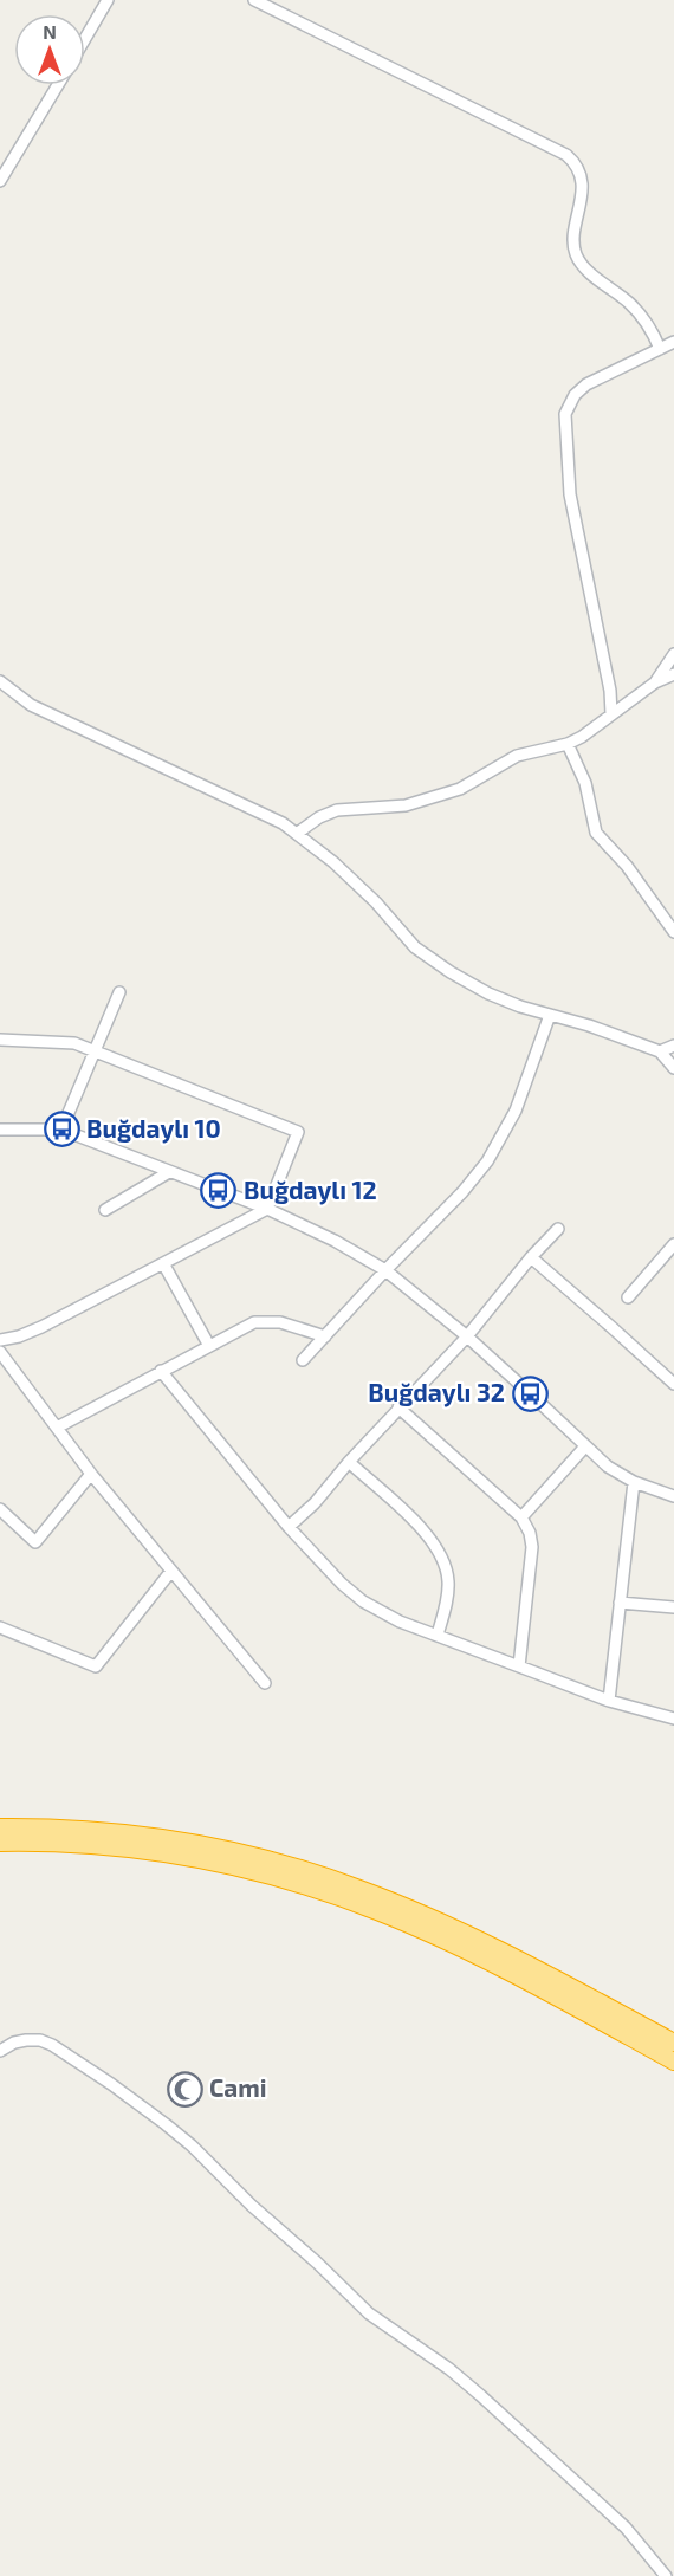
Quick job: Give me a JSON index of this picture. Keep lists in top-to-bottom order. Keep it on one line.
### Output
{"places":{"bus stop":["Buğdaylı 10","Buğdaylı 12","Buğdaylı 32"],"mosque":["Cami"]},"north":"top"}
